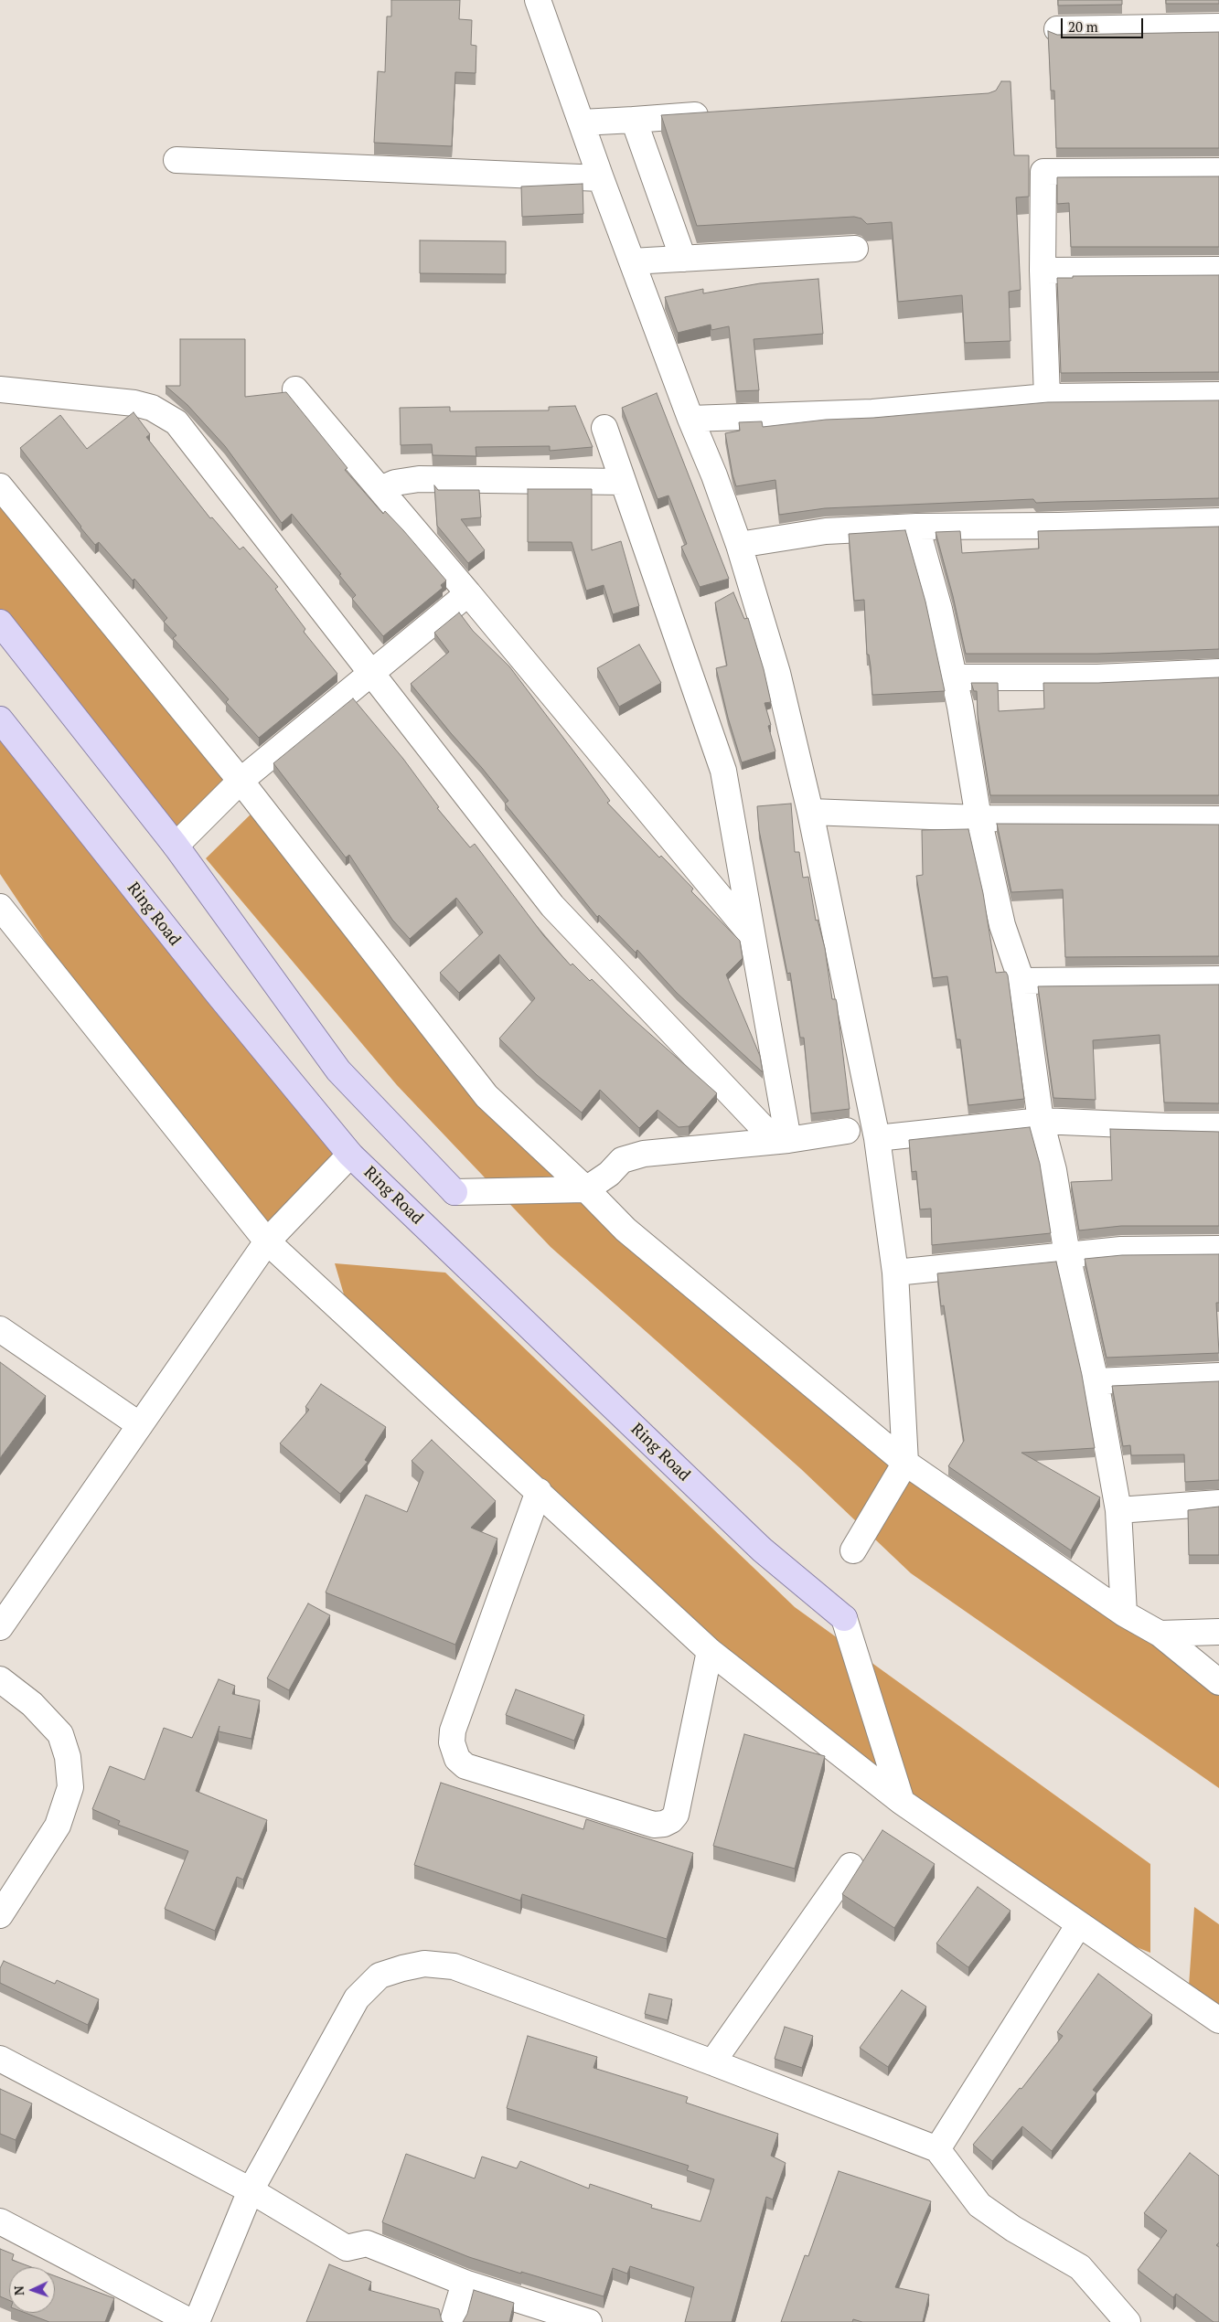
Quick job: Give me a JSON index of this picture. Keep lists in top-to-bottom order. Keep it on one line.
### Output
{"streets":{"main road":["Ring Road"]},"scale_bar":"20 m","north":"left"}
